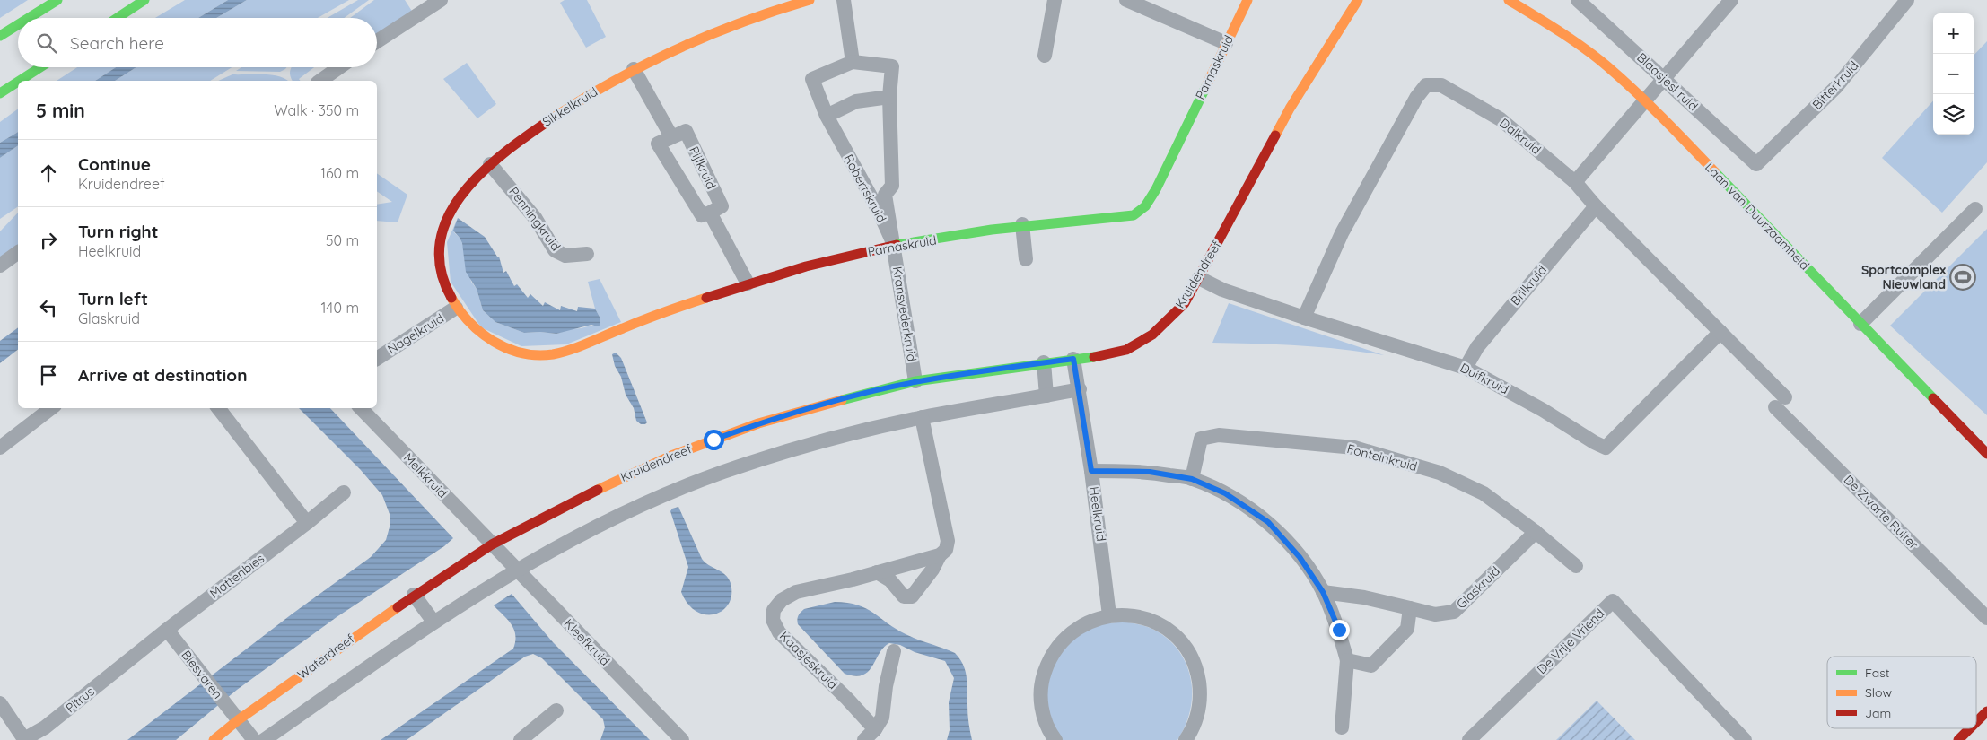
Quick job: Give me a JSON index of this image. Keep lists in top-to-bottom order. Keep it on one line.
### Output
{"streets":{"main road":["Parnaskruid","Sikkelkruid","Laan van Duurzaamheid","Kruidendreef","Waterdreef"],"street":["Blaasjeskruid","Bitterkruid","Dalkruid","Pijlkruid","Robertskruid","Penningkruid","Brilkruid","Kransvederkruid","Nagelkruid","Duifkruid","Fonteinkruid","Melkkruid","De Zwarte Ruiter","Heelkruid","Mattenbies","Glaskruid","De Vrije Vriend","Kleefkruid","Kaasjeskruid","Biesvaren","Pitrus"]},"crossings":[["Parnaskruid","Sikkelkruid"],["Parnaskruid","Robertskruid"],["Parnaskruid","Kransvederkruid"],["Parnaskruid","Nagelkruid"],["Blaasjeskruid","Bitterkruid"],["Sikkelkruid","Penningkruid"],["Sikkelkruid","Nagelkruid"],["Dalkruid","Brilkruid"],["Dalkruid","Duifkruid"],["Dalkruid","De Zwarte Ruiter"],["Robertskruid","Kransvederkruid"],["Kruidendreef","Kransvederkruid"],["Kruidendreef","Duifkruid"],["Kruidendreef","Melkkruid"],["Kruidendreef","Heelkruid"],["Kruidendreef","Kleefkruid"],["Kruidendreef","Waterdreef"],["Brilkruid","Duifkruid"],["Fonteinkruid","Glaskruid"],["Melkkruid","Kleefkruid"],["Melkkruid","Waterdreef"],["Mattenbies","Biesvaren"],["Mattenbies","Pitrus"],["Kleefkruid","Waterdreef"],["Waterdreef","Biesvaren"],["Biesvaren","Pitrus"]],"places":{"sports":["Sportcomplex Nieuwland"]},"legend":["Fast","Slow","Jam"],"page":{"map_buttons":["+","−"],"search":"Search here","heading":["5 min","Walk · 350 m"],"list":[["Continue","Kruidendreef","160 m"],["Turn right","Heelkruid","50 m"],["Turn left","Glaskruid","140 m"],"Arrive at destination"]}}
